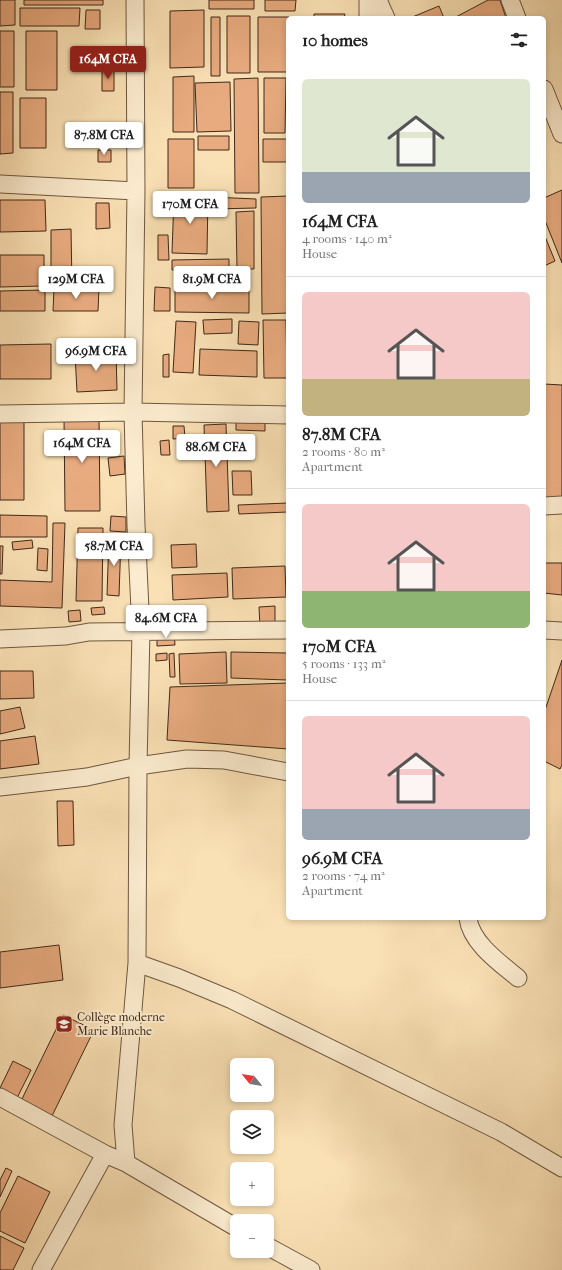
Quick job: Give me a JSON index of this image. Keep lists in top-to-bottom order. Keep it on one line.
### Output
{"places":{"school or university":["Collège moderne Marie Blanche"]},"north":"top left","page":{"heading":"10 homes","price":["164M CFA","87.8M CFA","170M CFA","129M CFA","81.9M CFA","96.9M CFA","164M CFA","88.6M CFA","58.7M CFA","84.6M CFA"],"list":[{"name":"164M CFA","note":"4 rooms · 140 m² · House"},{"name":"87.8M CFA","note":"2 rooms · 80 m² · Apartment"},{"name":"170M CFA","note":"5 rooms · 133 m² · House"},{"name":"96.9M CFA","note":"2 rooms · 74 m² · Apartment"}],"map_buttons":["+","−"]}}
